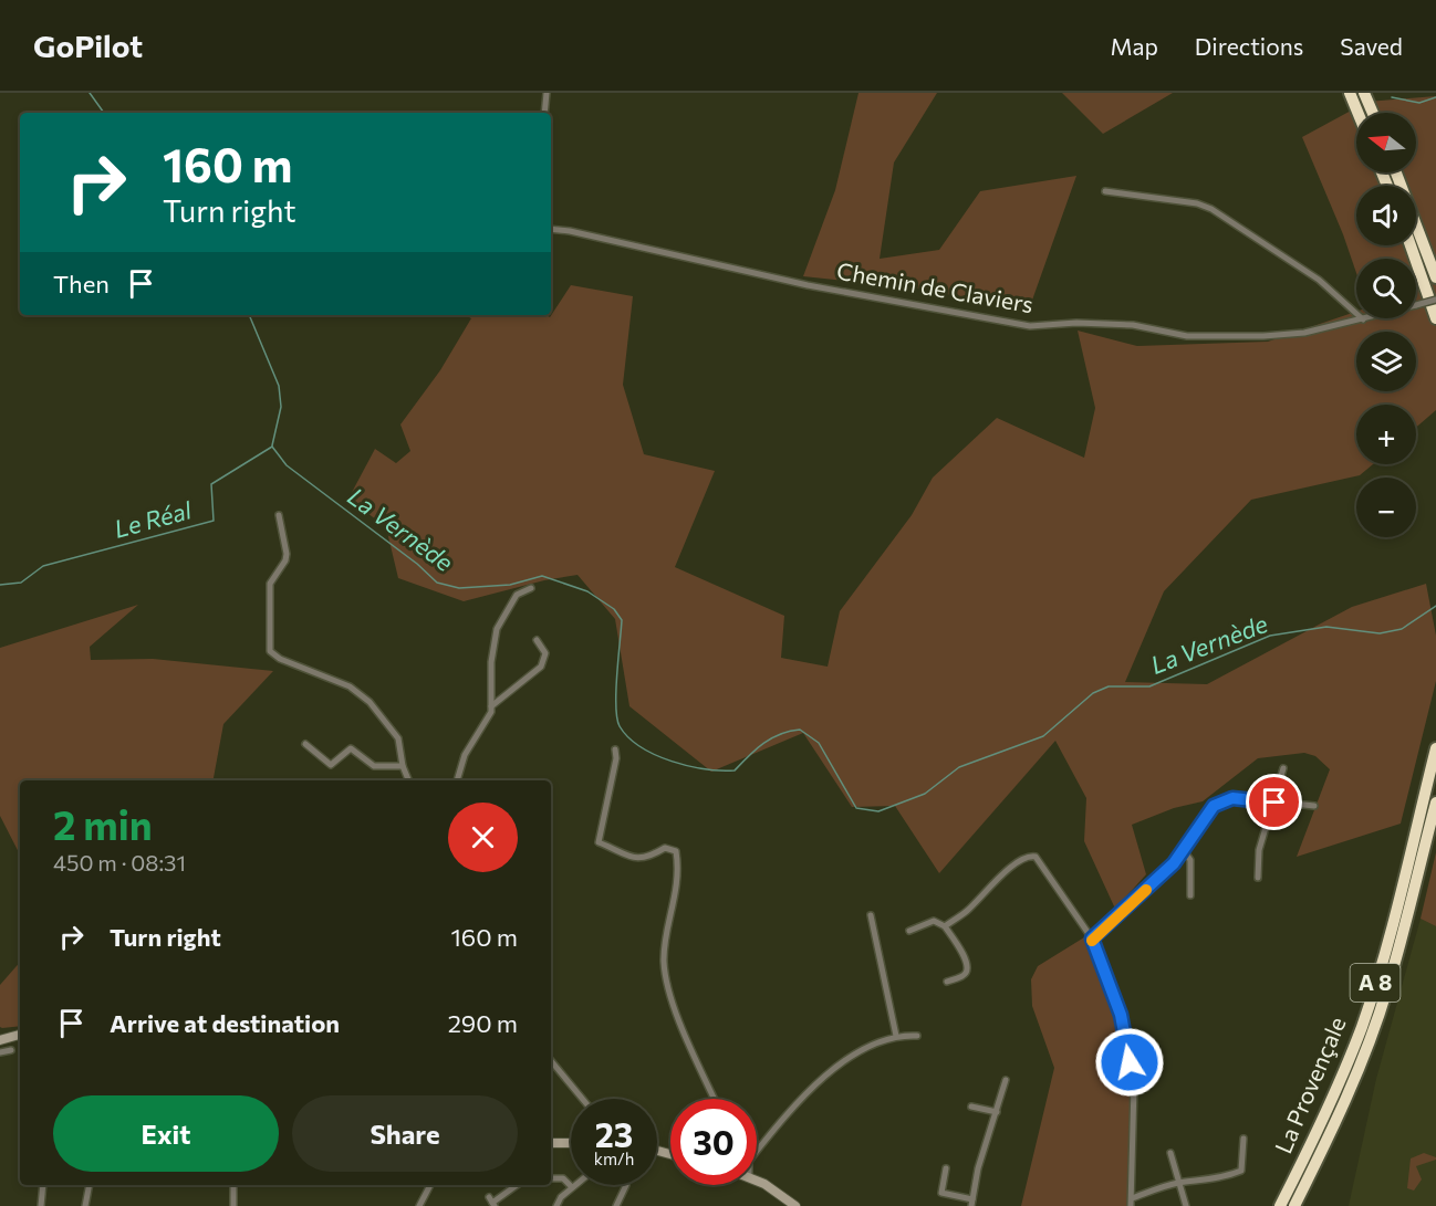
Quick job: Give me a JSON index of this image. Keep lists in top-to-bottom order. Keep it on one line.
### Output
{"streets":{"highway":["A 8","La Provençale"],"street":["Chemin de Claviers"]},"water":["Le Réal","La Vernède"],"north":"left","page":{"header":"GoPilot","nav":["Map","Directions","Saved"],"map_buttons":["+","−"],"turn":["160 m","Turn right"],"then":"Then","heading":["2 min","450 m · 08:31"],"list":[{"name":"Turn right","value":"160 m"},{"name":"Arrive at destination","value":"290 m"}],"buttons":["Exit","Share"],"speed":"23 km/h","limit":"30"}}
